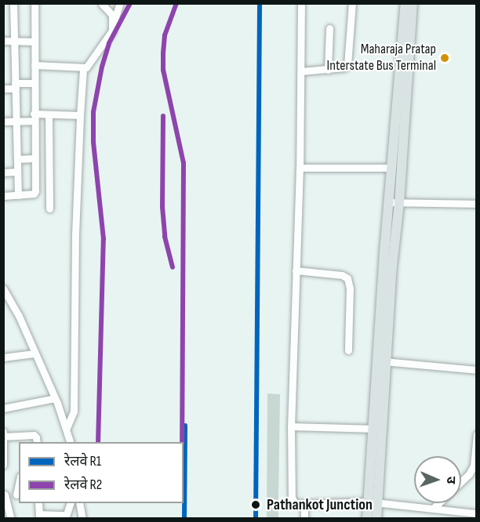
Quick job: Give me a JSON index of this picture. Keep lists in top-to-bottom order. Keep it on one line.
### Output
{"places":["Maharaja Pratap Interstate Bus Terminal","Pathankot Junction"],"lines":["rail line R1","rail line R2"],"legend":["रेलवे R1","रेलवे R2"],"north":"right"}
